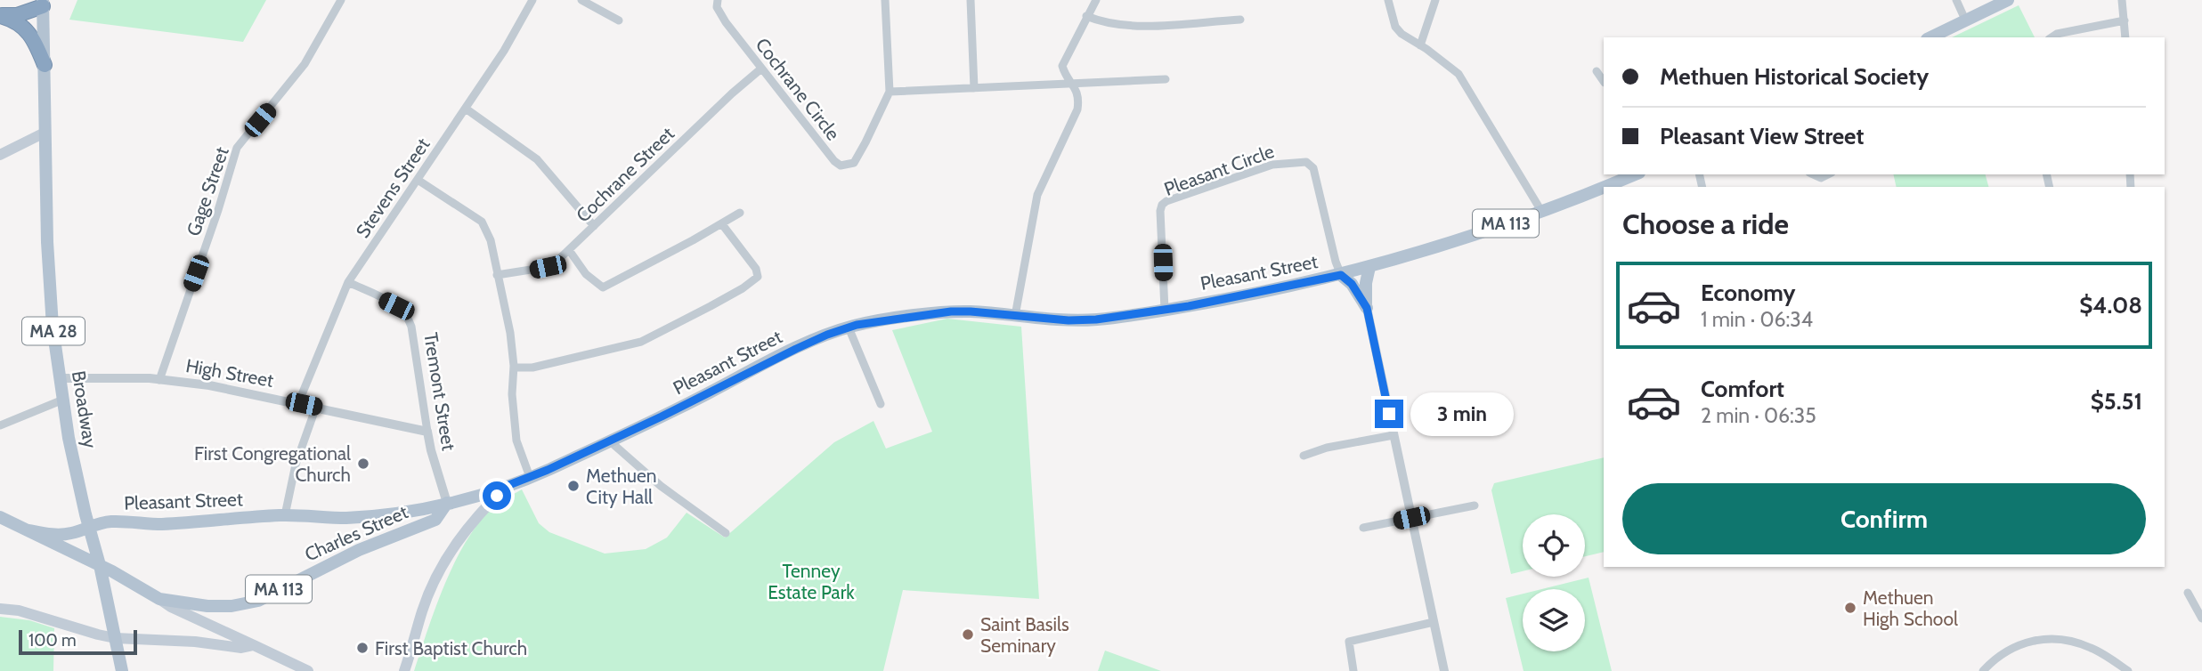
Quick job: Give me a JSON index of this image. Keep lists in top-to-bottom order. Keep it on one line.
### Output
{"streets":{"main road":["MA 113","Pleasant Street","MA 28","Broadway","Charles Street"],"street":["Cochrane Circle","Pleasant Circle","Cochrane Street","Stevens Street","Gage Street","High Street","Tremont Street"]},"crossings":[["Cochrane Circle","Cochrane Street"],["Pleasant Circle","Pleasant Street"],["Stevens Street","High Street"],["Stevens Street","Tremont Street"],["Gage Street","High Street"],["MA 113","Pleasant Street"],["MA 113","Broadway"],["MA 113","Charles Street"],["Pleasant Street","Tremont Street"],["Pleasant Street","Broadway"],["Pleasant Street","Charles Street"],["High Street","Tremont Street"],["High Street","Broadway"],["Tremont Street","Charles Street"],["Broadway","Charles Street"]],"parks":["Tenney Estate Park"],"places":["First Congregational Church","Methuen City Hall","Methuen High School","Saint Basils Seminary","First Baptist Church"],"scale_bar":"100 m","page":{"banner":["Methuen Historical Society","Pleasant View Street"],"heading":"Choose a ride","list":[{"name":"Economy","note":"1 min · 06:34","value":"$4.08"},{"name":"Comfort","note":"2 min · 06:35","value":"$5.51"}],"bubble":"3 min","buttons":"Confirm","scale":"100 m"}}
